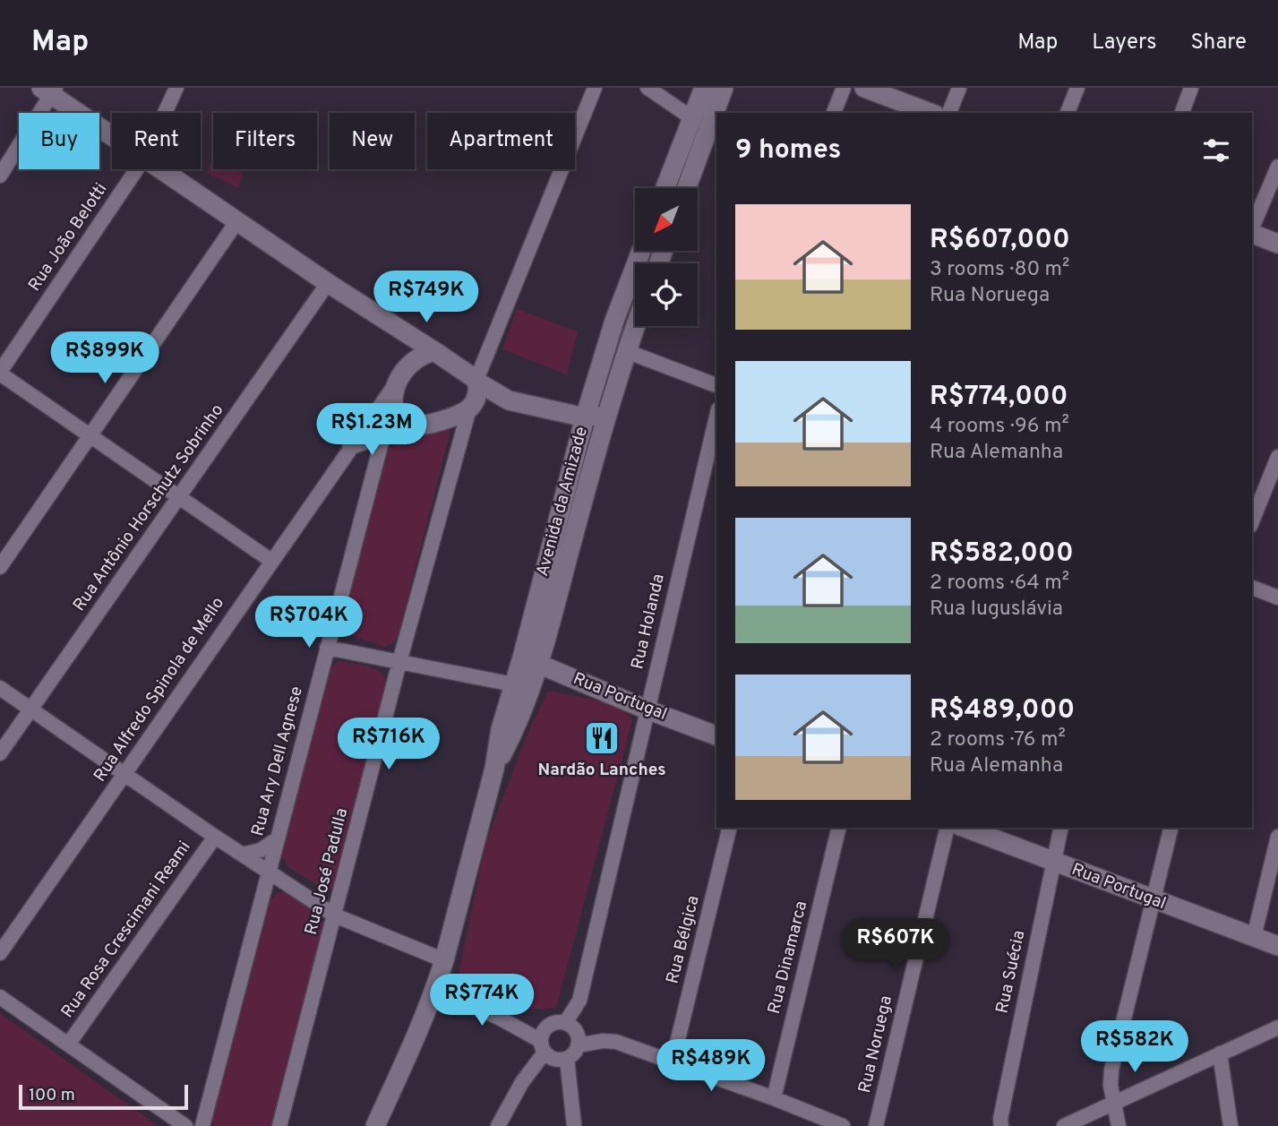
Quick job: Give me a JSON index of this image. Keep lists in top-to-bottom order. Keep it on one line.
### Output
{"streets":{"main road":["Avenida da Amizade","Rua Portugal"],"street":["Rua João Belotti","Rua Antônio Horschutz Sobrinho","Rua Holanda","Rua Alfredo Spinola de Mello","Rua Ary Dell Agnese","Rua José Padulla","Rua Rosa Crescimani Reami","Rua Bélgica","Rua Dinamarca","Rua Suécia","Rua Noruega"]},"crossings":[["Avenida da Amizade","Rua Portugal"],["Rua Holanda","Rua Portugal"],["Rua Alfredo Spinola de Mello","Rua Ary Dell Agnese"],["Rua Alfredo Spinola de Mello","Rua José Padulla"],["Rua Portugal","Rua Suécia"],["Rua Ary Dell Agnese","Rua José Padulla"]],"places":{"restaurant":["Nardão Lanches"]},"scale_bar":"100 m","north":"bottom left","page":{"header":"Map","nav":["Map","Layers","Share"],"chip":["Buy","Rent","Filters","New","Apartment"],"heading":"9 homes","list":[{"name":"R$607,000","note":"3 rooms · 80 m² · Rua Noruega"},{"name":"R$774,000","note":"4 rooms · 96 m² · Rua Alemanha"},{"name":"R$582,000","note":"2 rooms · 64 m² · Rua Iuguslávia"},{"name":"R$489,000","note":"2 rooms · 76 m² · Rua Alemanha"}],"price":["R$749K","R$899K","R$1.23M","R$704K","R$716K","R$607K","R$774K","R$582K","R$489K"],"scale":"100 m"}}
